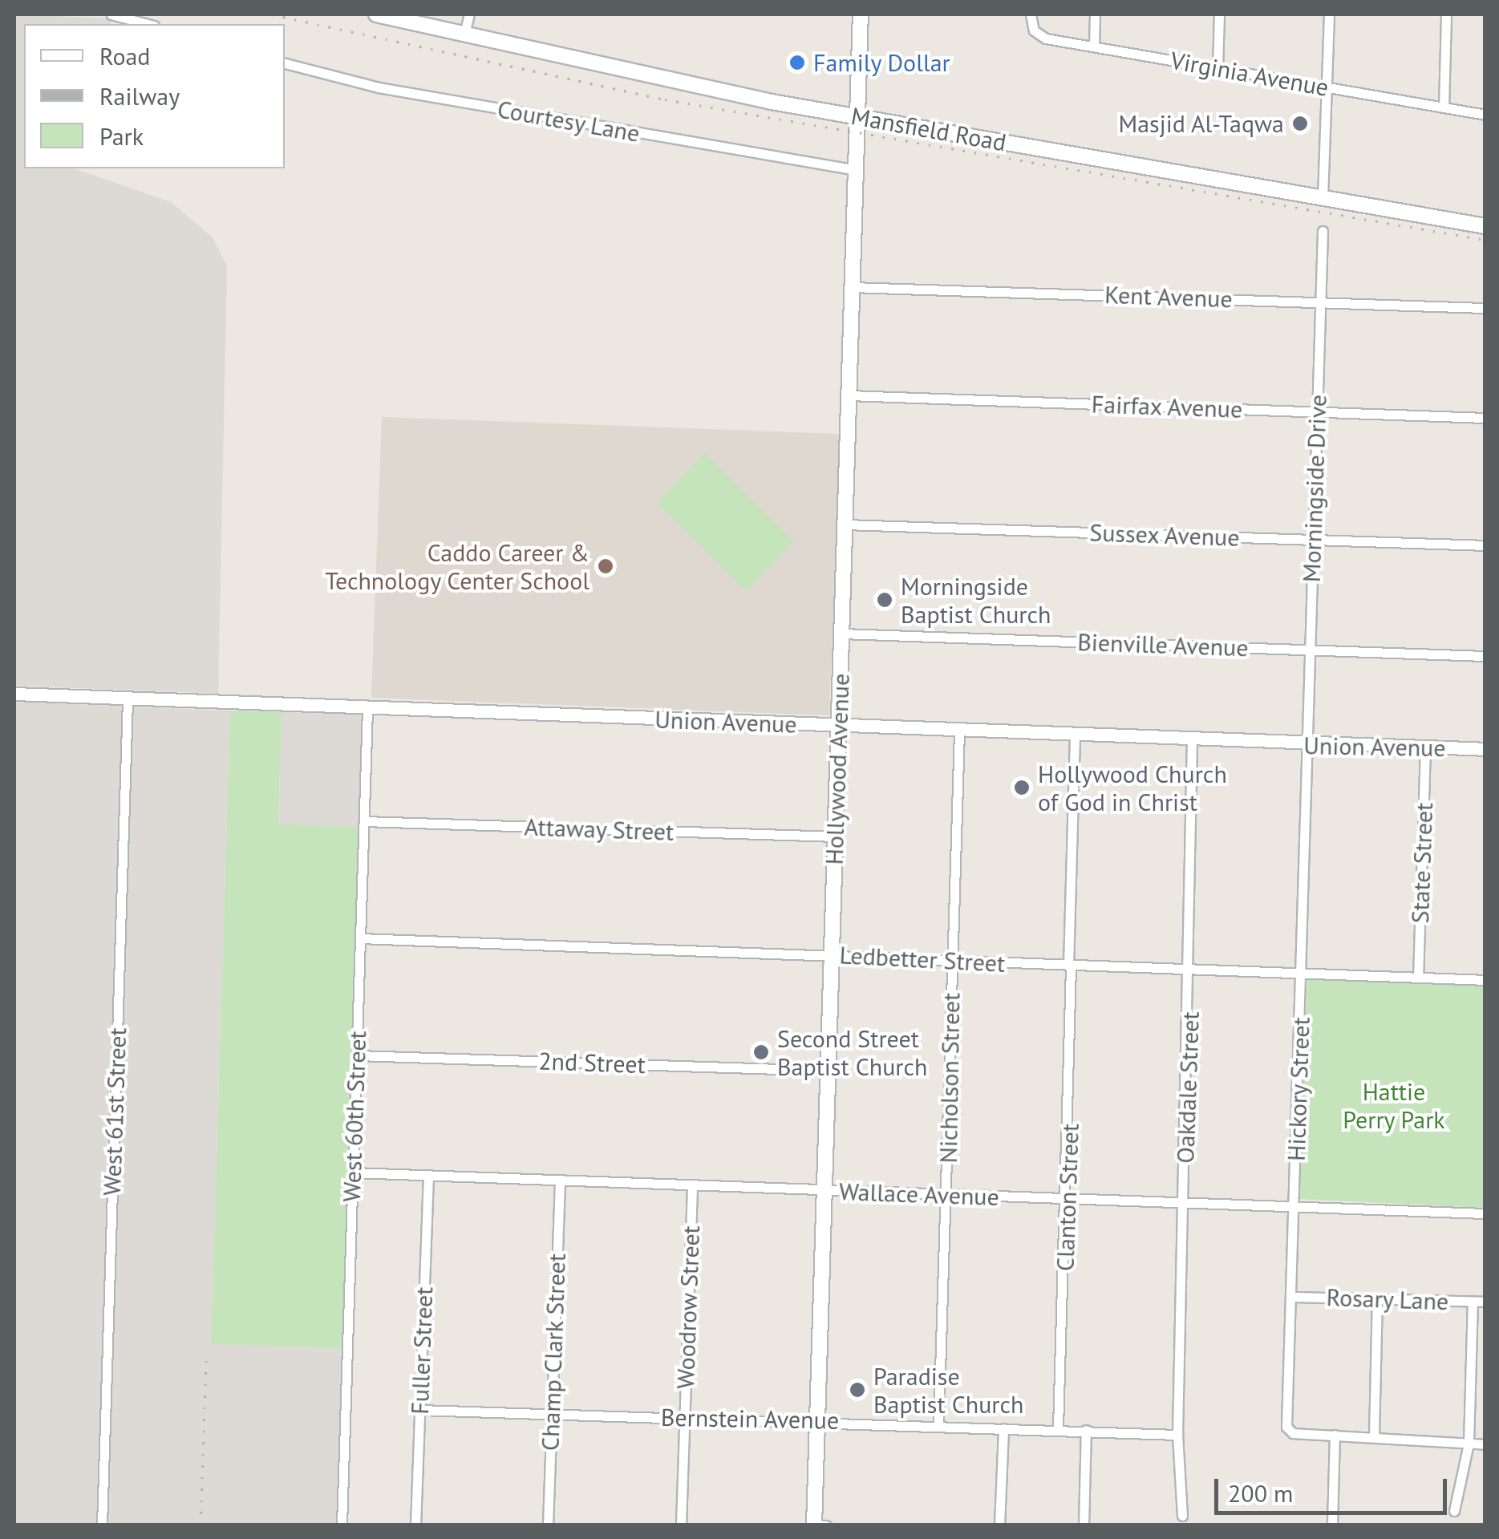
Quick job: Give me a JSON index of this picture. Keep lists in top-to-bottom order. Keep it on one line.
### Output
{"streets":{"main road":["Mansfield Road","Hollywood Avenue"],"street":["Virginia Avenue","Courtesy Lane","Kent Avenue","Fairfax Avenue","Morningside Drive","Sussex Avenue","Bienville Avenue","Union Avenue","Attaway Street","State Street","Ledbetter Street","2nd Street","Nicholson Street","Oakdale Street","Hickory Street","West 61st Street","West 60th Street","Wallace Avenue","Clanton Street","Rosary Lane","Woodrow Street","Fuller Street","Champ Clark Street","Bernstein Avenue"]},"crossings":[["Courtesy Lane","Hollywood Avenue"],["Mansfield Road","Hollywood Avenue"],["Kent Avenue","Morningside Drive"],["Kent Avenue","Hollywood Avenue"],["Fairfax Avenue","Morningside Drive"],["Fairfax Avenue","Hollywood Avenue"],["Morningside Drive","Sussex Avenue"],["Morningside Drive","Bienville Avenue"],["Morningside Drive","Union Avenue"],["Morningside Drive","Hickory Street"],["Sussex Avenue","Hollywood Avenue"],["Bienville Avenue","Hollywood Avenue"],["Union Avenue","Hollywood Avenue"],["Union Avenue","State Street"],["Union Avenue","Nicholson Street"],["Union Avenue","Oakdale Street"],["Union Avenue","Hickory Street"],["Union Avenue","West 61st Street"],["Union Avenue","West 60th Street"],["Union Avenue","Clanton Street"],["Hollywood Avenue","Attaway Street"],["Hollywood Avenue","Ledbetter Street"],["Hollywood Avenue","2nd Street"],["Hollywood Avenue","Wallace Avenue"],["Hollywood Avenue","Bernstein Avenue"],["Attaway Street","West 60th Street"],["State Street","Ledbetter Street"],["Ledbetter Street","Nicholson Street"],["Ledbetter Street","Oakdale Street"],["Ledbetter Street","Hickory Street"],["Ledbetter Street","West 60th Street"],["Ledbetter Street","Clanton Street"],["2nd Street","West 60th Street"],["Nicholson Street","Wallace Avenue"],["Nicholson Street","Bernstein Avenue"],["Oakdale Street","Wallace Avenue"],["Oakdale Street","Bernstein Avenue"],["Hickory Street","Wallace Avenue"],["Hickory Street","Rosary Lane"],["West 60th Street","Wallace Avenue"],["Wallace Avenue","Clanton Street"],["Wallace Avenue","Woodrow Street"],["Wallace Avenue","Fuller Street"],["Wallace Avenue","Champ Clark Street"],["Clanton Street","Bernstein Avenue"],["Woodrow Street","Bernstein Avenue"],["Fuller Street","Bernstein Avenue"],["Champ Clark Street","Bernstein Avenue"]],"parks":["Hattie Perry Park"],"places":["Family Dollar","Masjid Al-Taqwa","Caddo Career & Technology Center School","Morningside Baptist Church","Hollywood Church of God in Christ","Second Street Baptist Church","Paradise Baptist Church"],"legend":["Road","Railway","Park"],"scale_bar":"200 m"}
